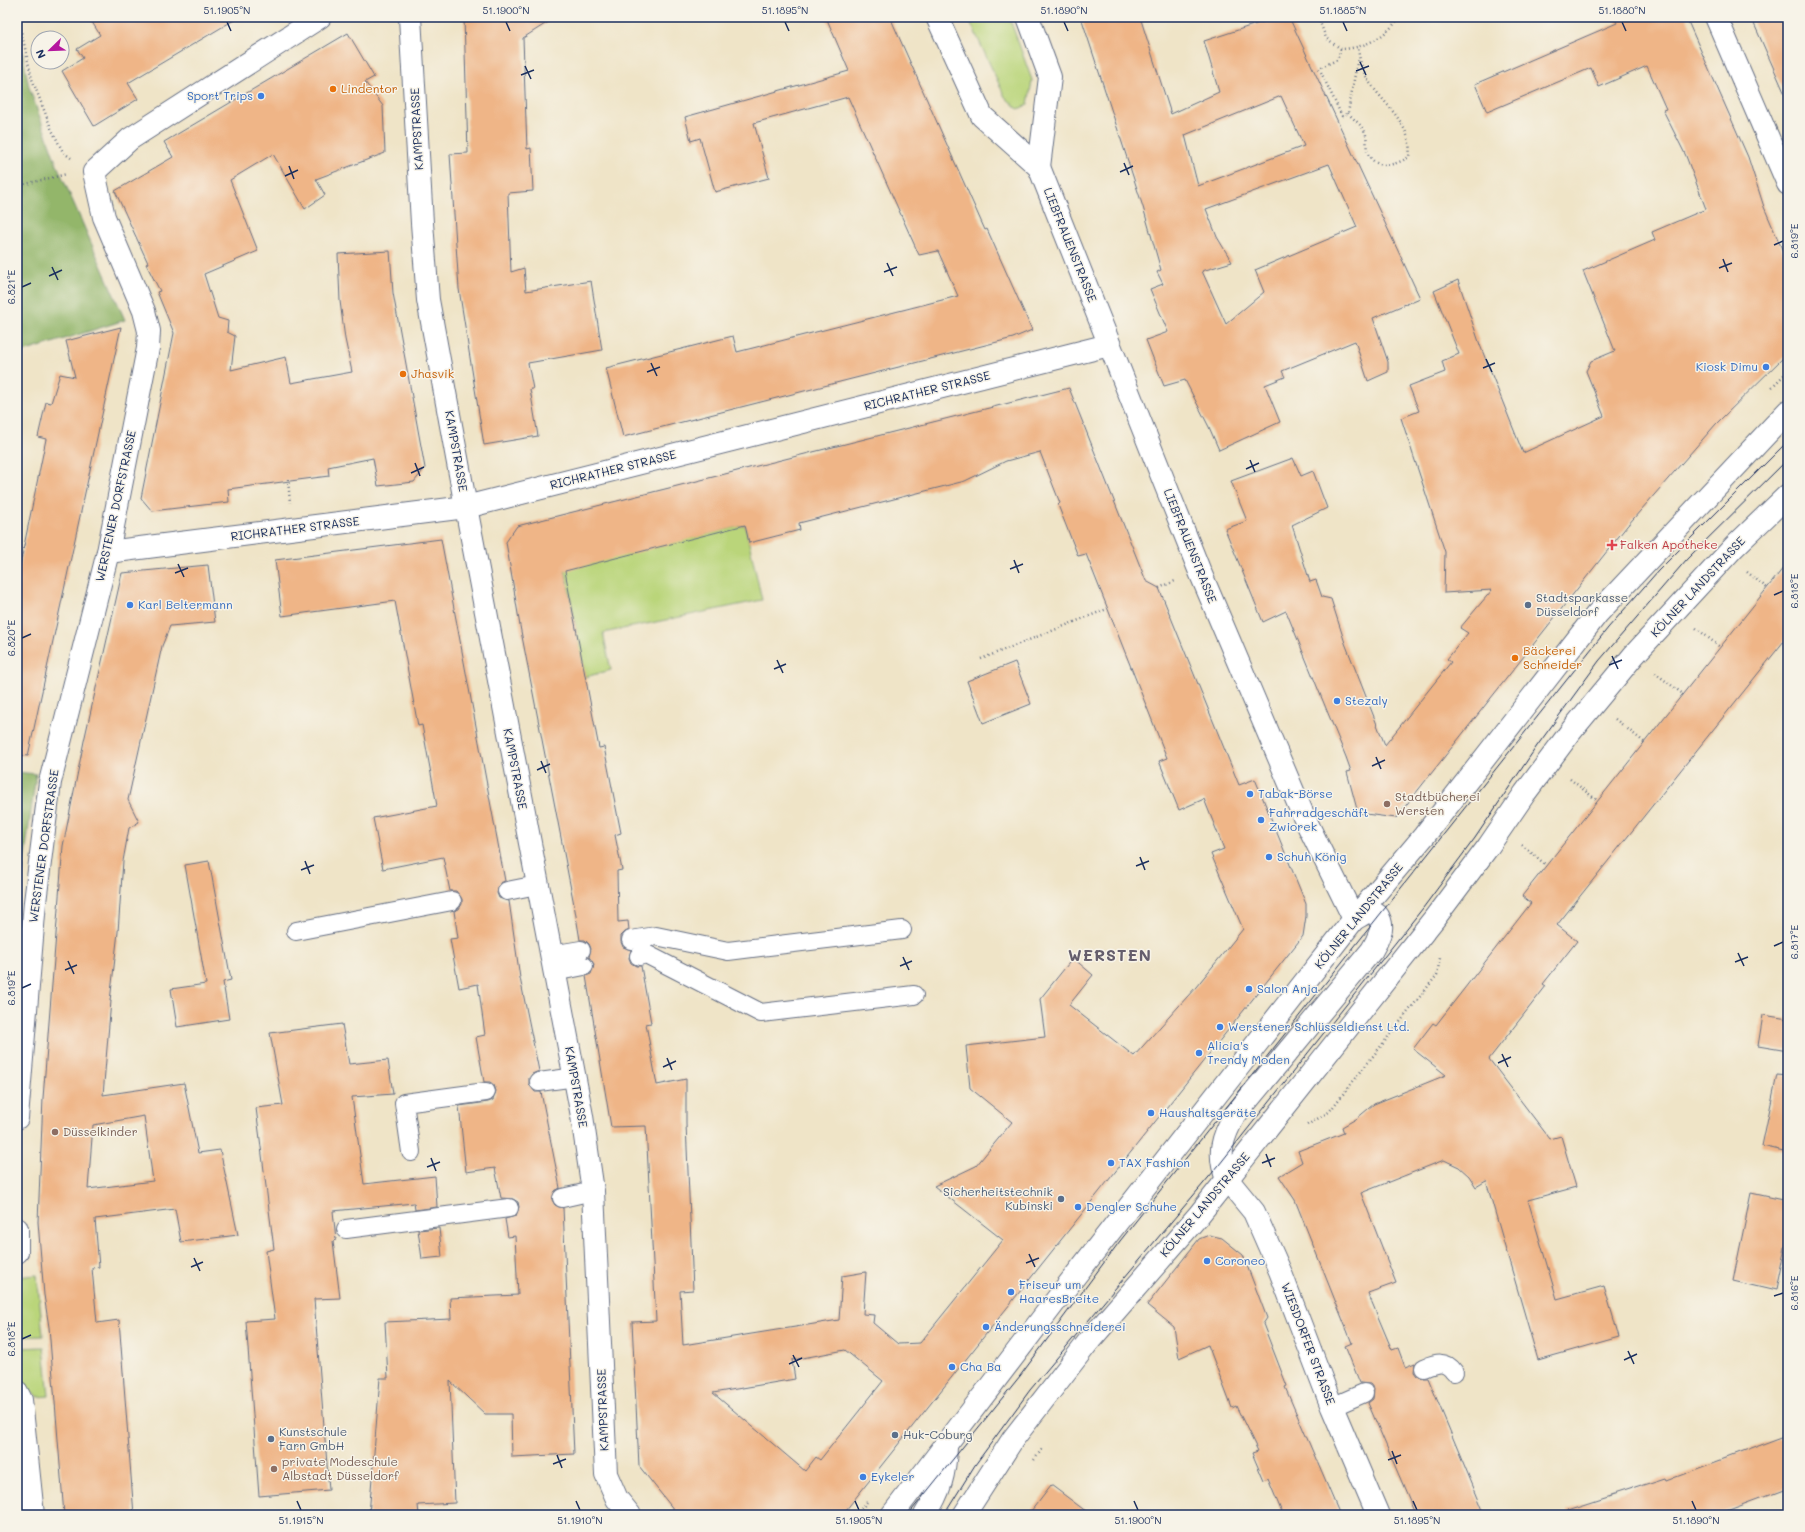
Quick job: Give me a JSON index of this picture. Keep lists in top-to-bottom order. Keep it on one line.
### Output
{"streets":{"street":["KAMPSTRASSE","LIEBFRAUENSTRASSE","RICHRATHER STRASSE","WERSTENER DORFSTRASSE","KÖLNER LANDSTRASSE","WIESDORFER STRASSE"]},"crossings":[["KAMPSTRASSE","RICHRATHER STRASSE"],["LIEBFRAUENSTRASSE","RICHRATHER STRASSE"],["LIEBFRAUENSTRASSE","KÖLNER LANDSTRASSE"],["RICHRATHER STRASSE","WERSTENER DORFSTRASSE"],["KÖLNER LANDSTRASSE","WIESDORFER STRASSE"]],"districts":["WERSTEN"],"places":{"other":["Lindentor","Sport Trips","Kiosk Dimu","Jhasvik","Karl Beltermann","Stadtsparkasse Düsseldorf","Bäckerei Schneider","Stezaly","Tabak-Börse","Stadtbücherei Wersten","Fahrradgeschäft Zwiorek","Schuh König","Salon Anja","Werstener Schlüsseldienst Ltd.","Alicia's Trendy Moden","Haushaltsgeräte","Düsselkinder","TAX Fashion","Sicherheitstechnik Kubinski","Dengler Schuhe","Coroneo","Friseur um HaaresBreite","Änderungsschneiderei","Cha Ba","Huk-Coburg","Kunstschule Farn GmbH","private Modeschule Albstadt Düsseldorf","Eykeler"],"health":["Falken Apotheke"]},"north":"bottom left","coordinates":["51.1905°N","51.1900°N","51.1895°N","51.1890°N","51.1885°N","51.1880°N","6.819°E","6.821°E","6.818°E","6.820°E","6.817°E","6.816°E","51.1915°N","51.1910°N"]}
